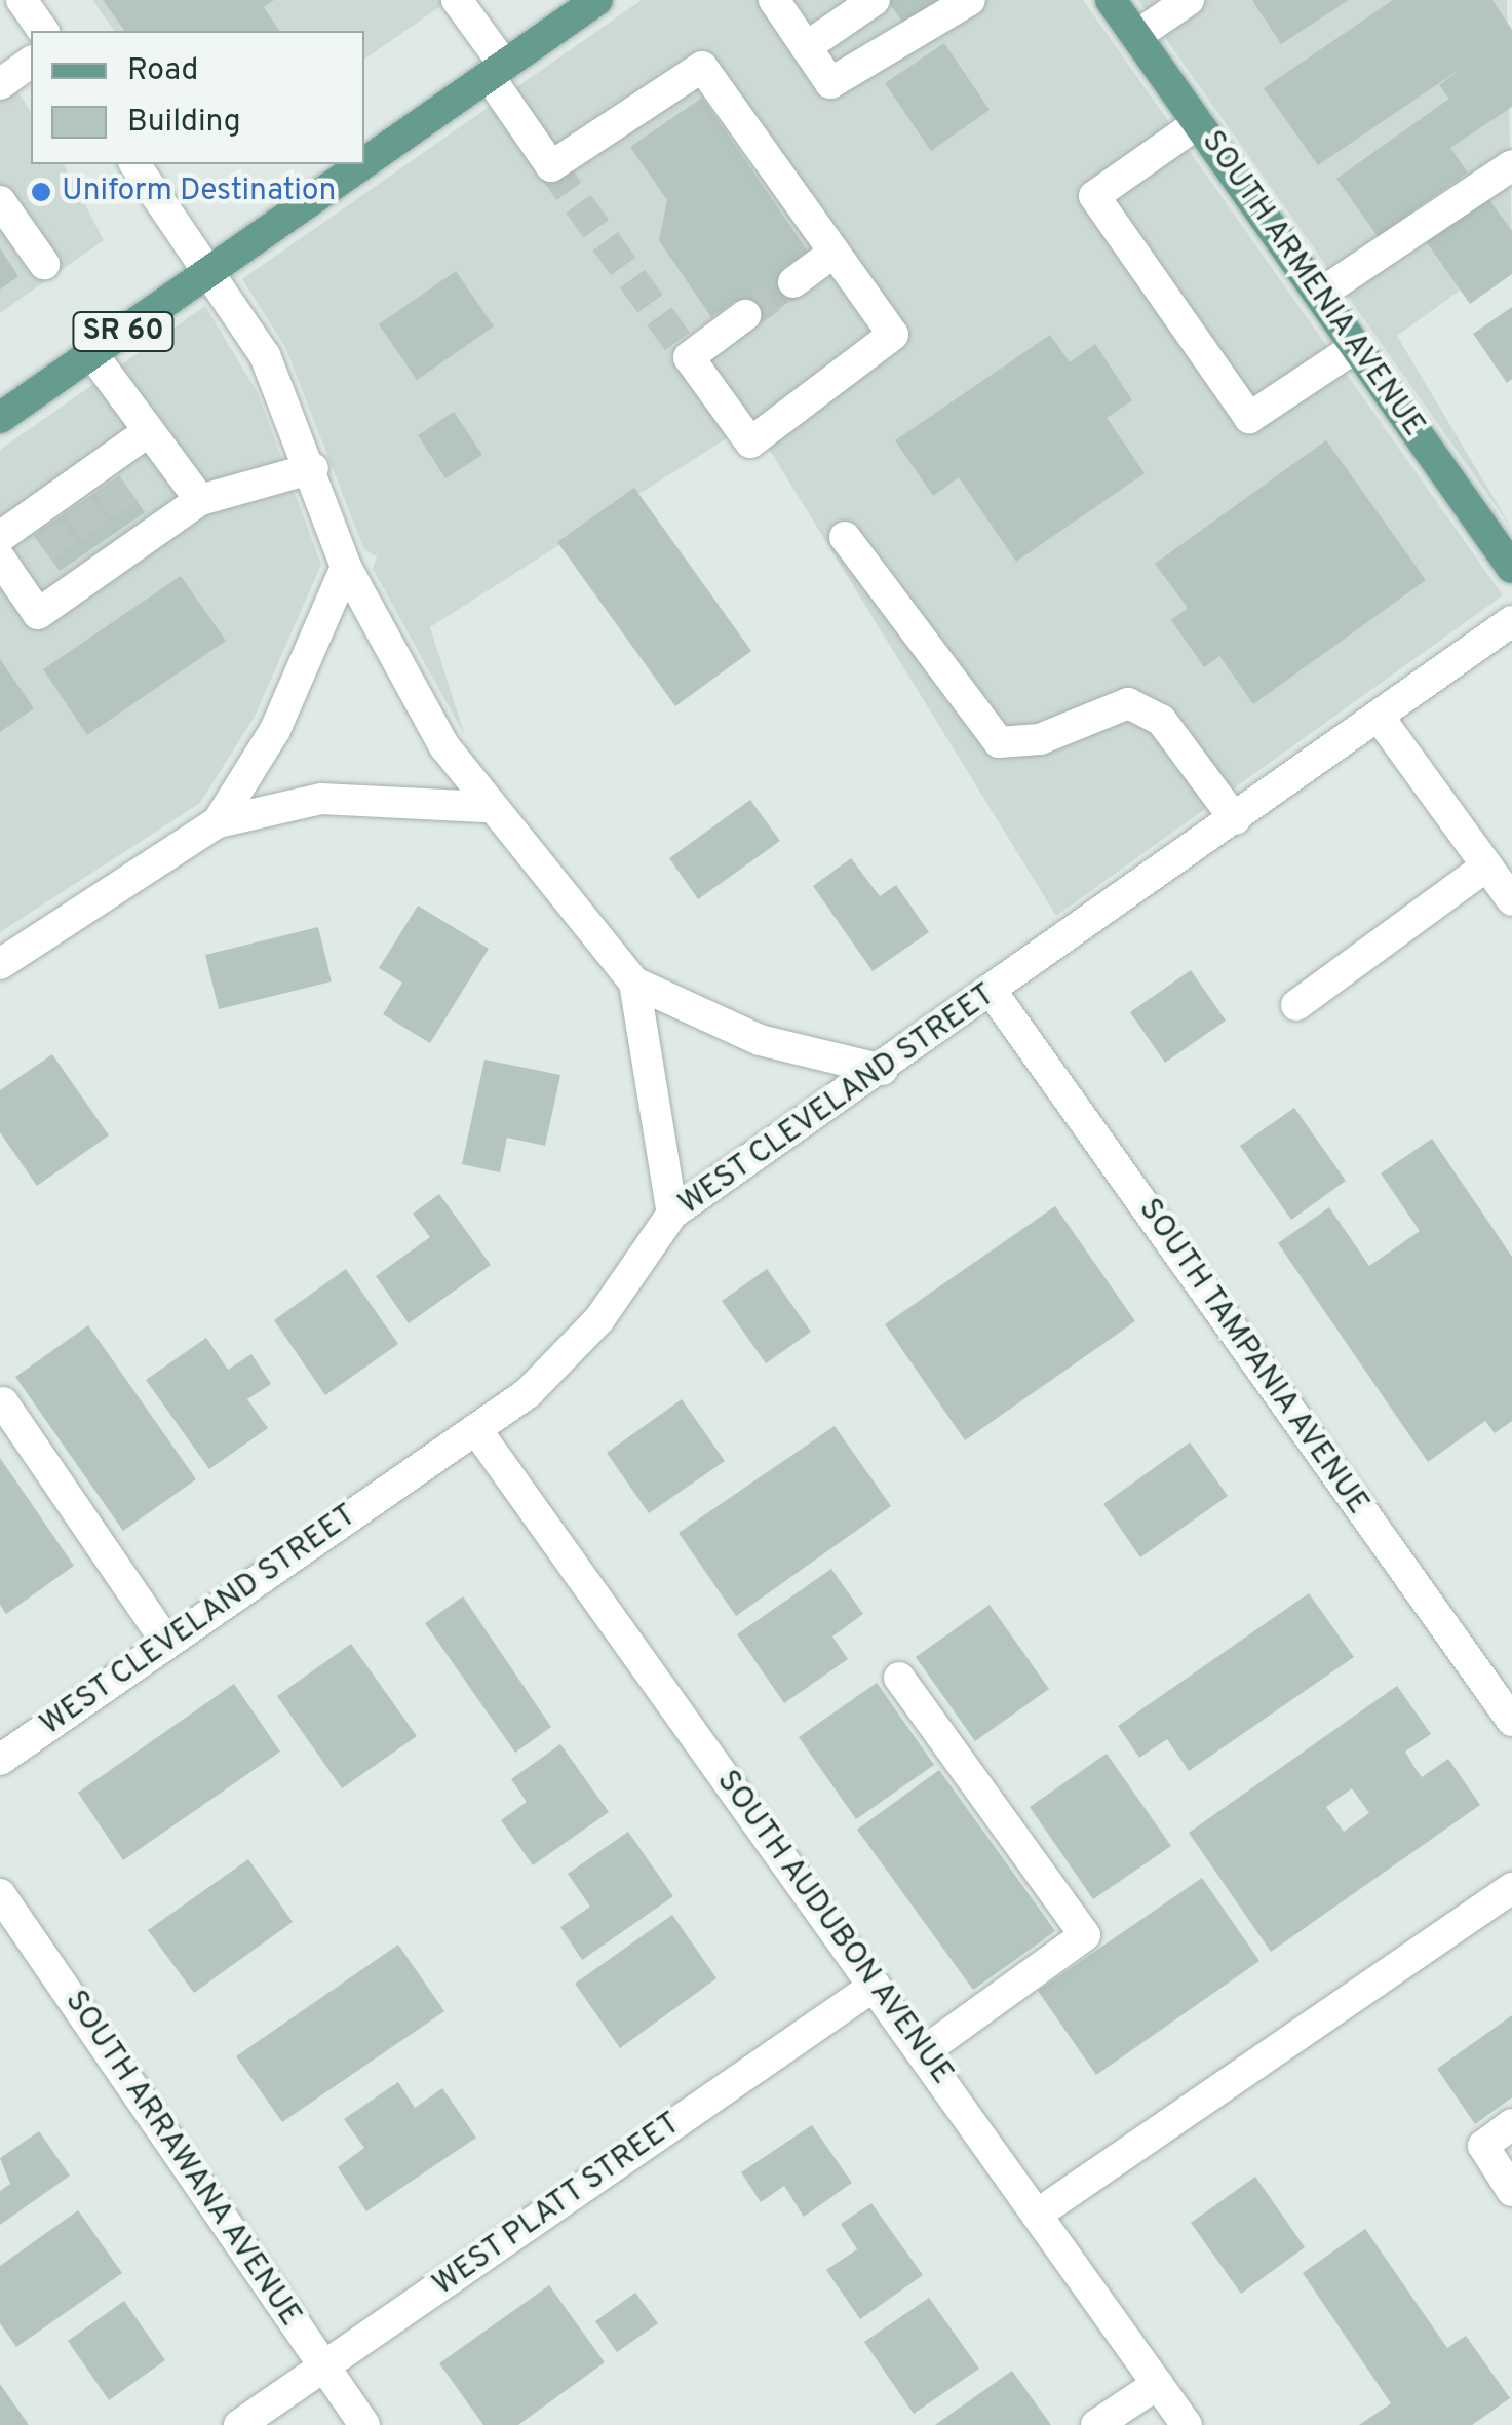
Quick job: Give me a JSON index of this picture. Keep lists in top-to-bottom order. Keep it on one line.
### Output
{"streets":{"main road":["SOUTH ARMENIA AVENUE","SR 60"],"street":["WEST CLEVELAND STREET","SOUTH TAMPANIA AVENUE","SOUTH AUDUBON AVENUE","SOUTH ARRAWANA AVENUE","WEST PLATT STREET"]},"crossings":[["WEST CLEVELAND STREET","SOUTH TAMPANIA AVENUE"],["WEST CLEVELAND STREET","SOUTH AUDUBON AVENUE"],["SOUTH AUDUBON AVENUE","WEST PLATT STREET"],["SOUTH ARRAWANA AVENUE","WEST PLATT STREET"]],"places":["Uniform Destination"],"legend":["Road","Building"]}
